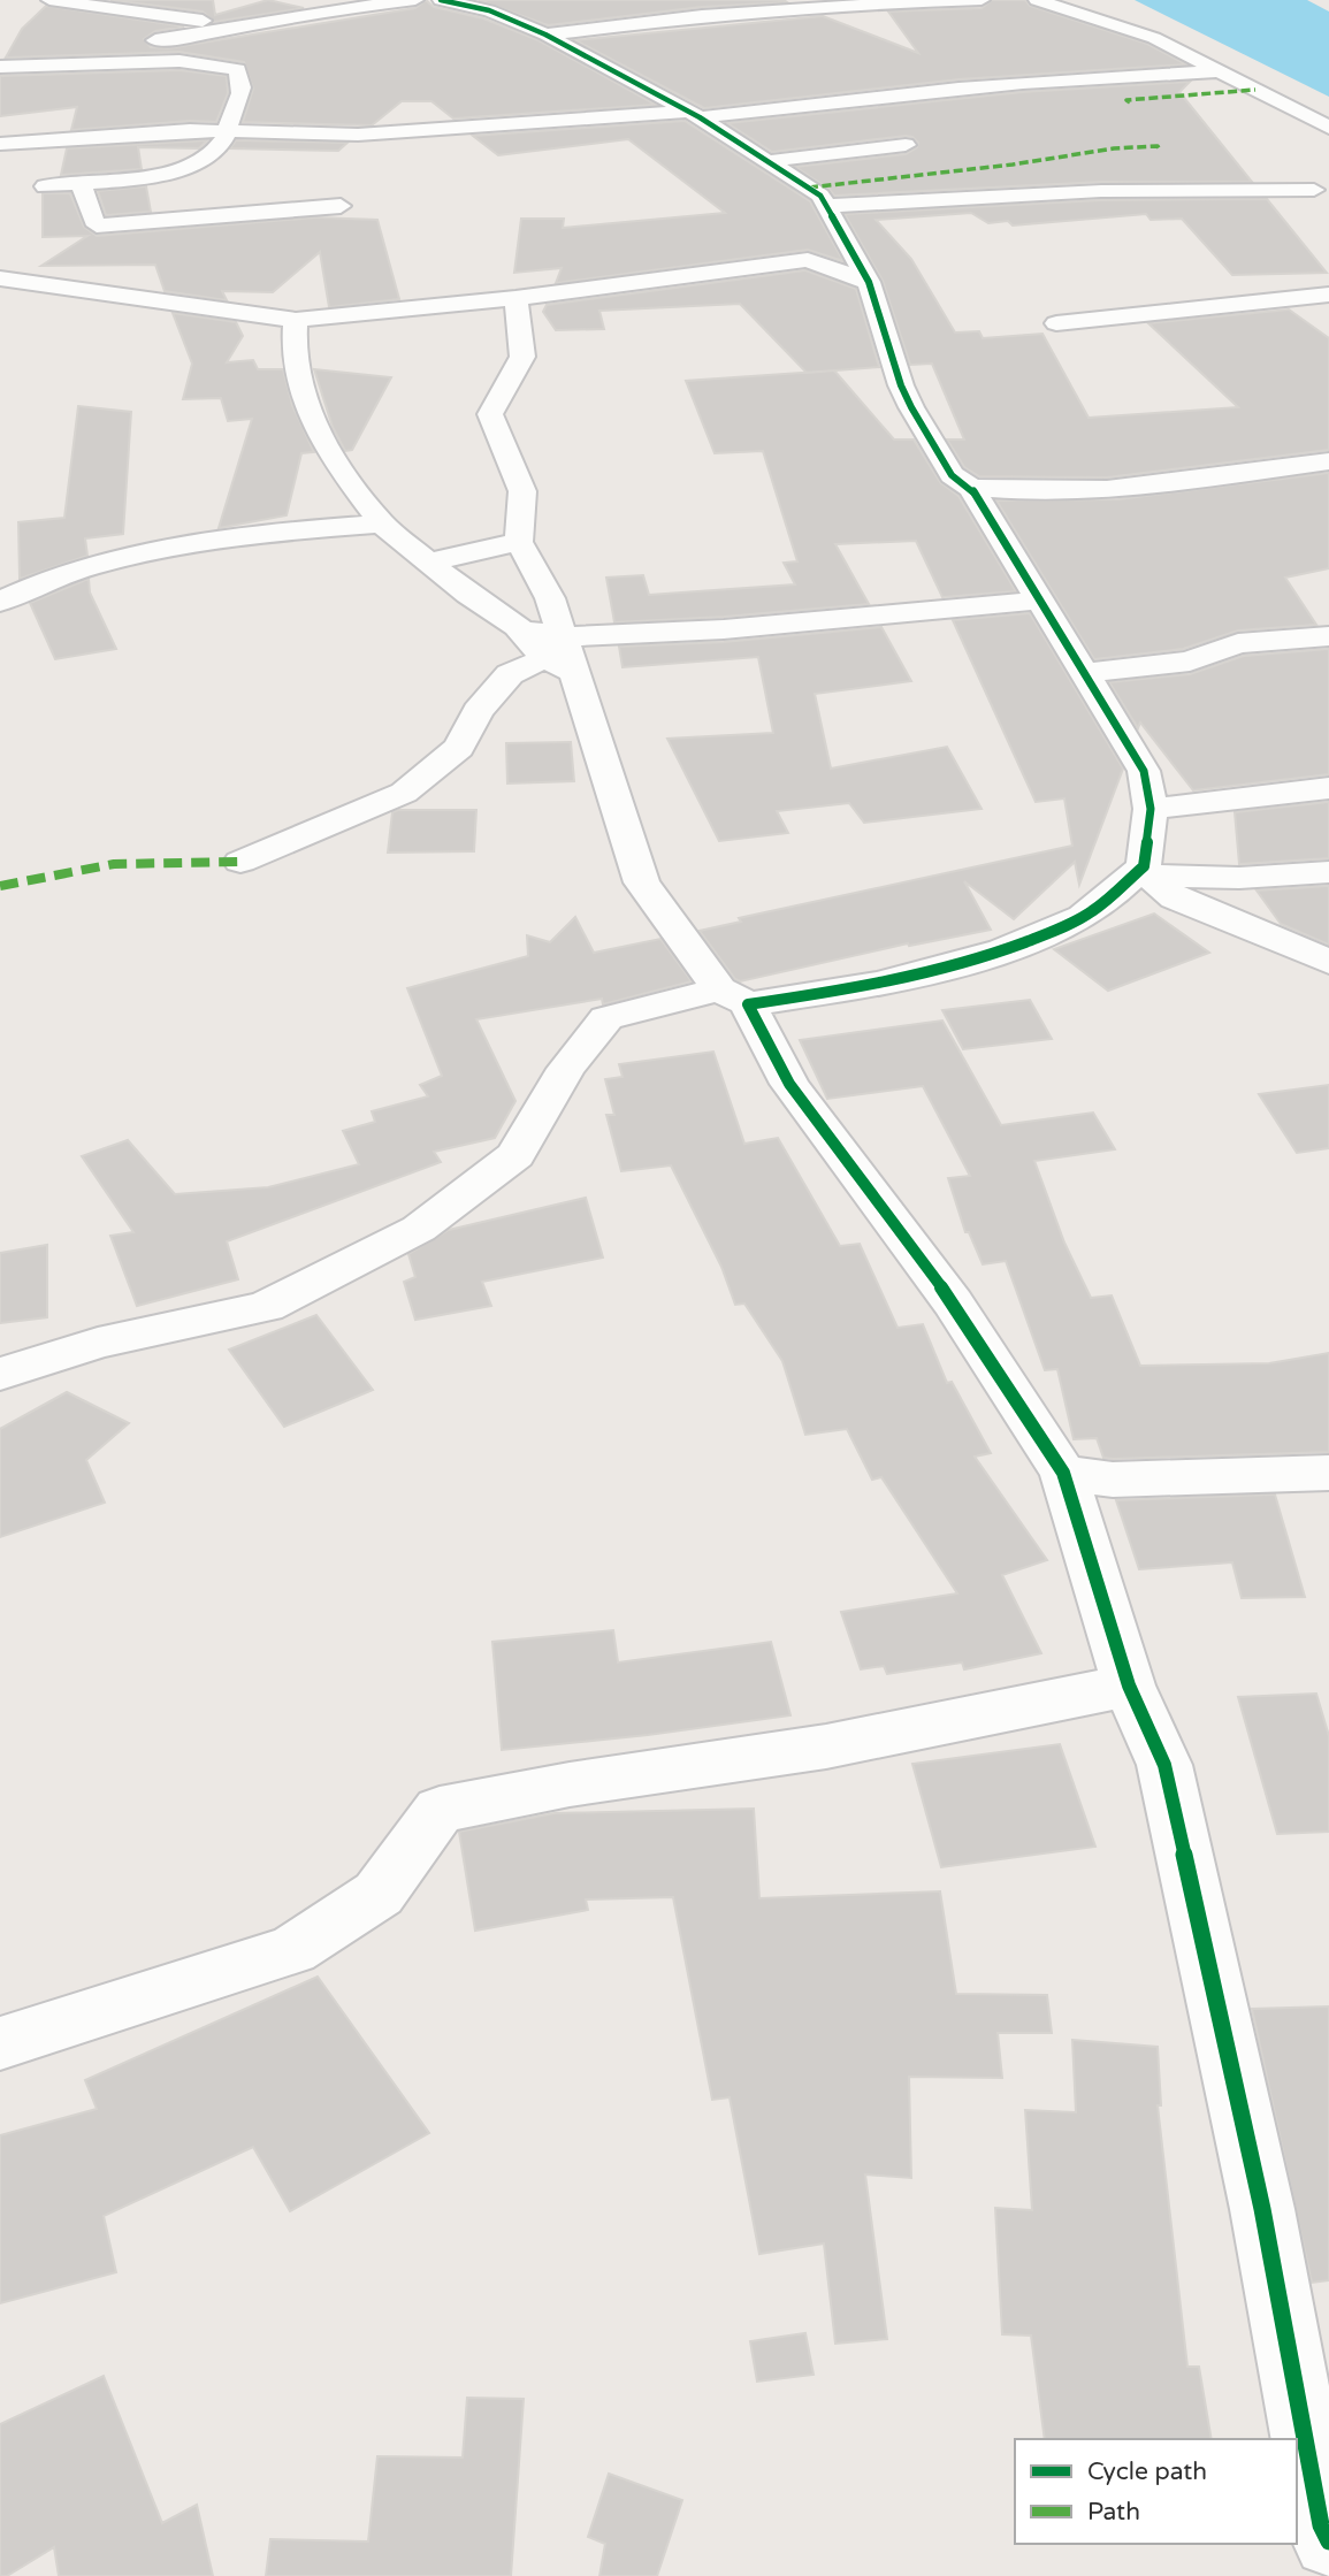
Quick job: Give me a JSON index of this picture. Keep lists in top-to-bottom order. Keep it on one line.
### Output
{"legend":["Cycle path","Path"]}
